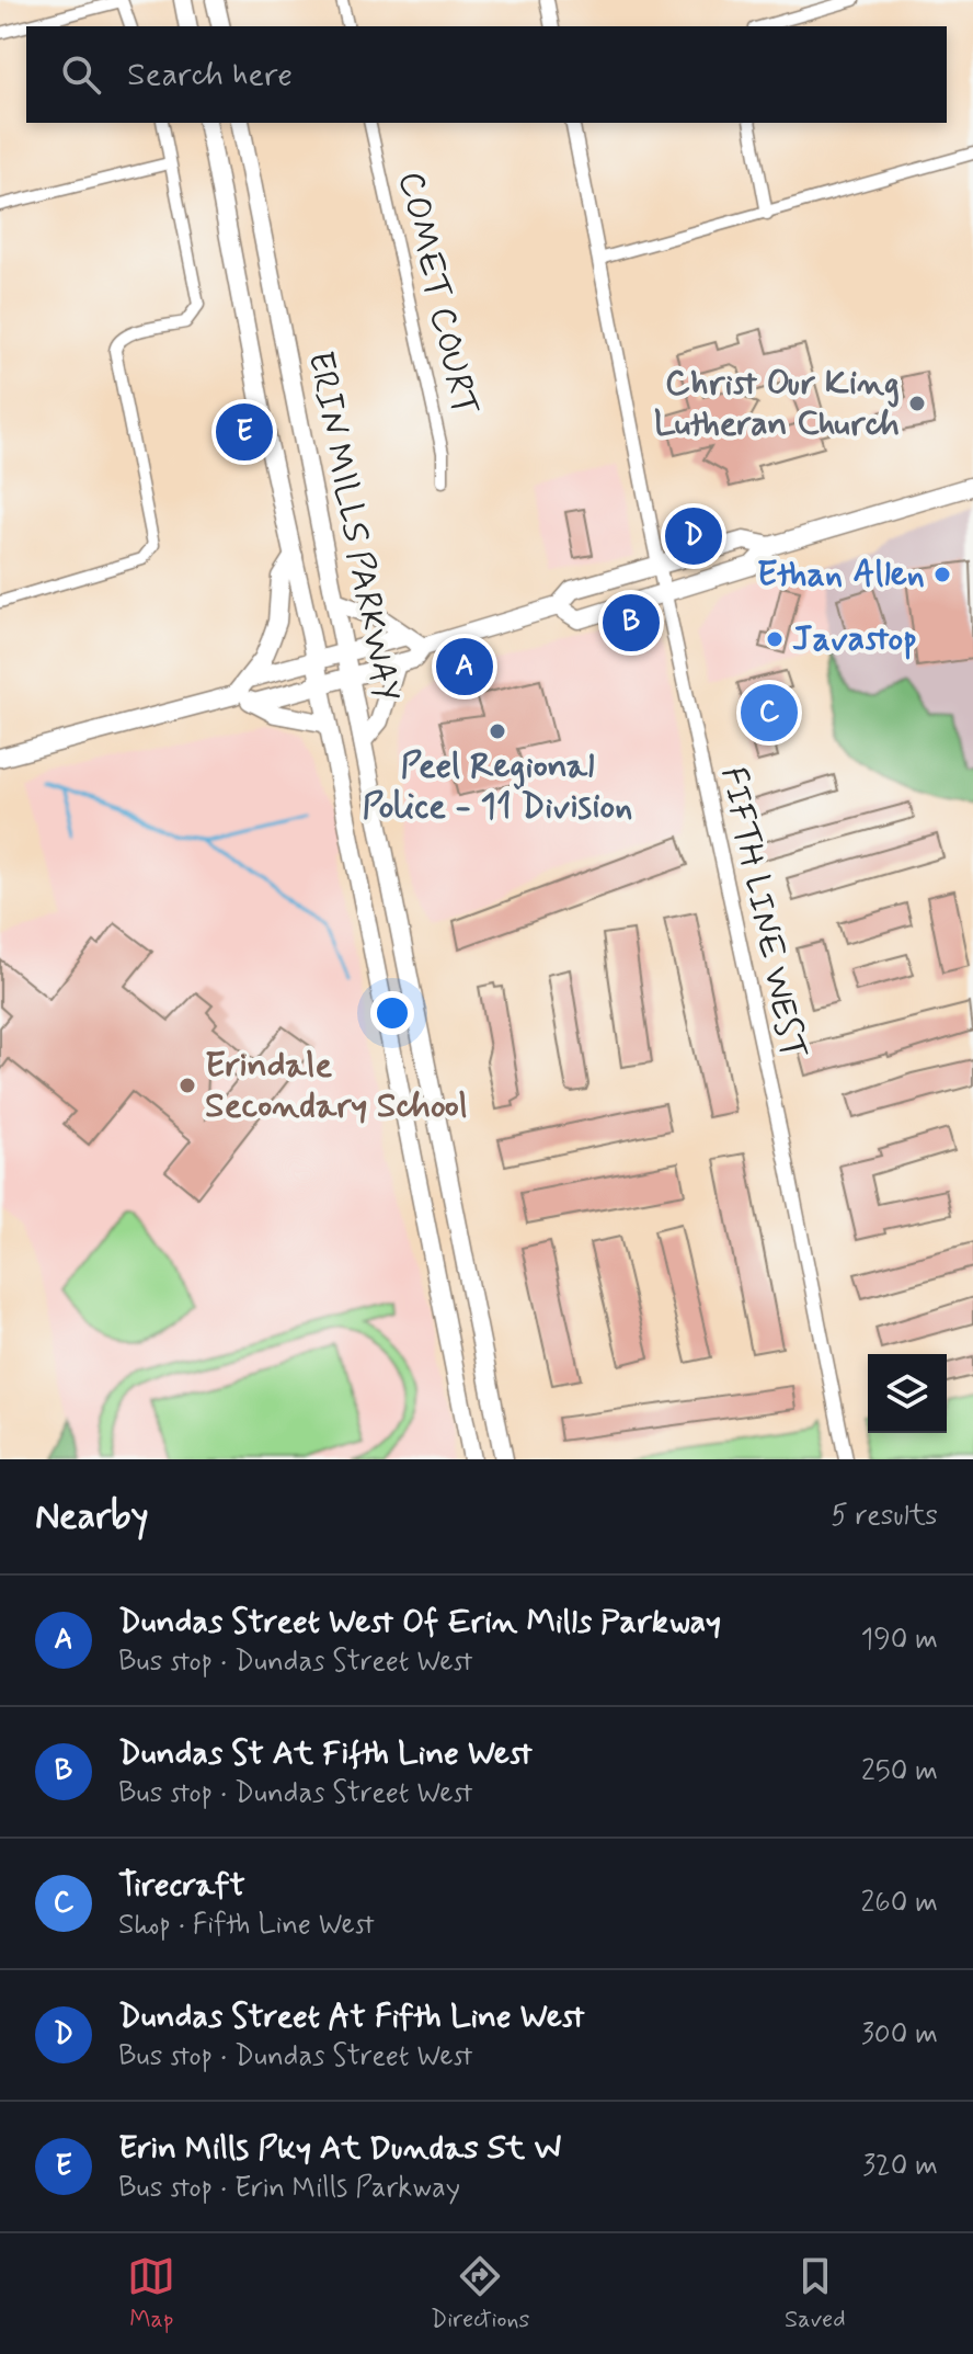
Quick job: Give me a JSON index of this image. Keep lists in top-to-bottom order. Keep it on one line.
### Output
{"streets":{"main road":["ERIN MILLS PARKWAY"],"street":["COMET COURT","FIFTH LINE WEST"]},"places":["Christ Our King Lutheran Church","Ethan Allen","Javastop","Peel Regional Police - 11 Division","Erindale Secondary School"],"page":{"search":"Search here","pins":["E","D","B","A","C"],"heading":["Nearby","5 results"],"list":[{"mark":"A","name":"Dundas Street West Of Erin Mills Parkway","note":"Bus stop · Dundas Street West","value":"190 m"},{"mark":"B","name":"Dundas St At Fifth Line West","note":"Bus stop · Dundas Street West","value":"250 m"},{"mark":"C","name":"Tirecraft","note":"Shop · Fifth Line West","value":"260 m"},{"mark":"D","name":"Dundas Street At Fifth Line West","note":"Bus stop · Dundas Street West","value":"300 m"},{"mark":"E","name":"Erin Mills Pky At Dundas St W","note":"Bus stop · Erin Mills Parkway","value":"320 m"}],"nav":["Map","Directions","Saved"]}}
